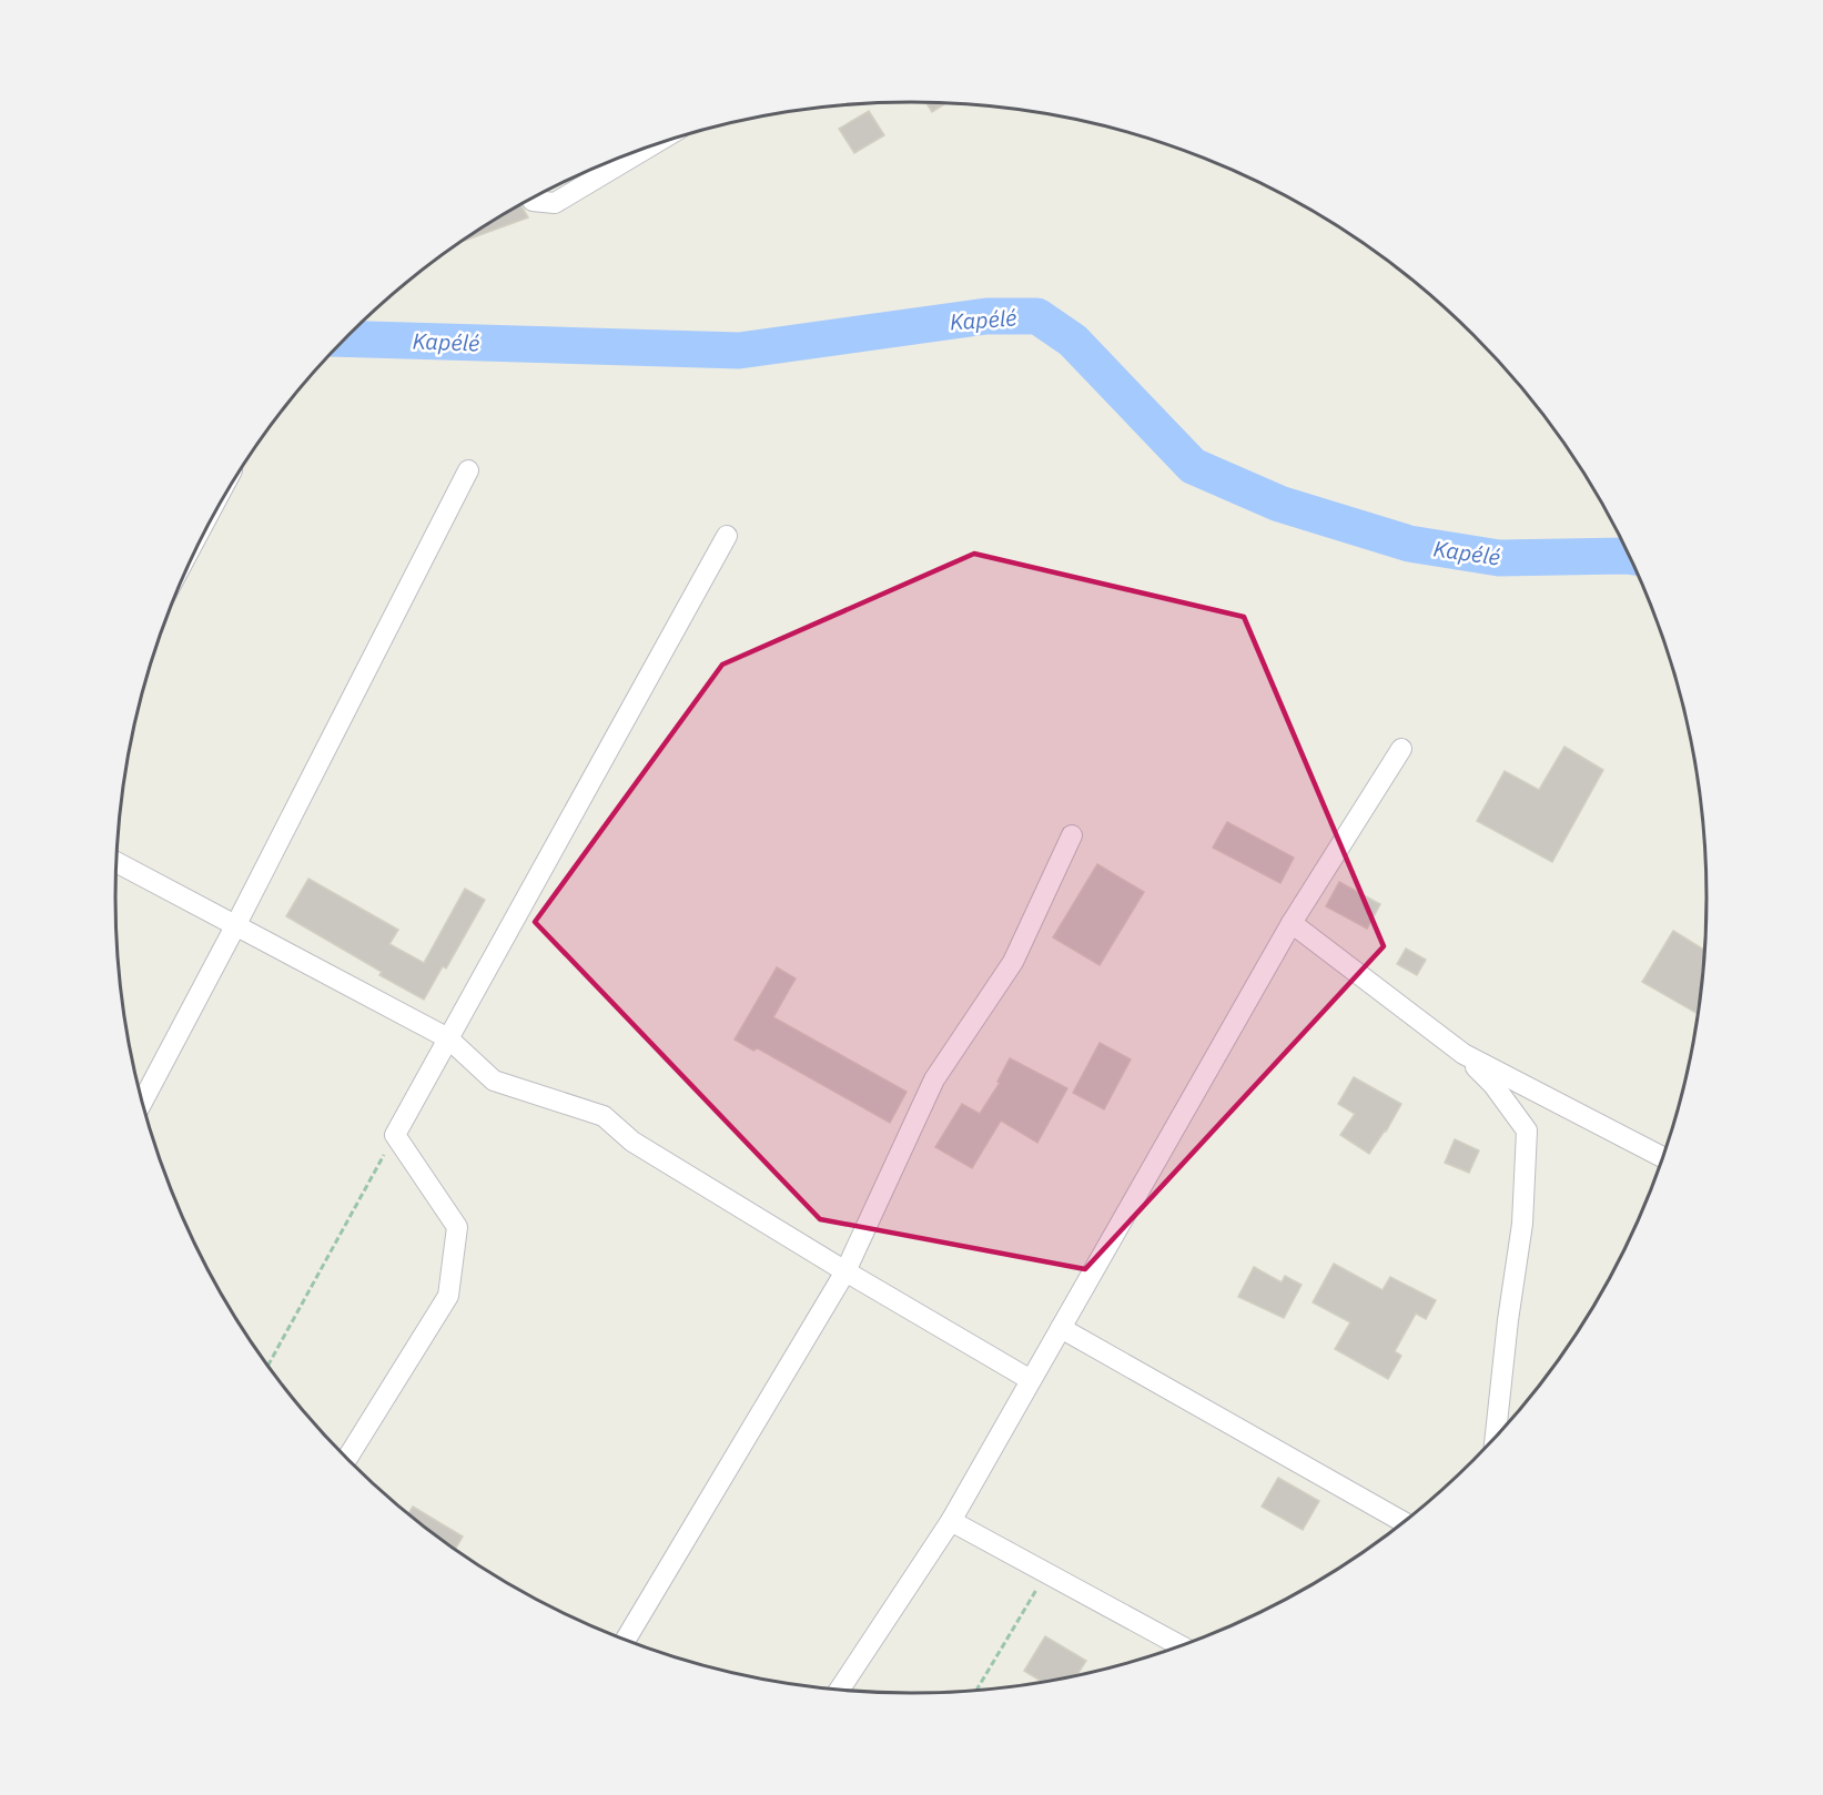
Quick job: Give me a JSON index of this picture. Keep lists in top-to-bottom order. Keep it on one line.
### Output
{"water":["Kapélé"]}
